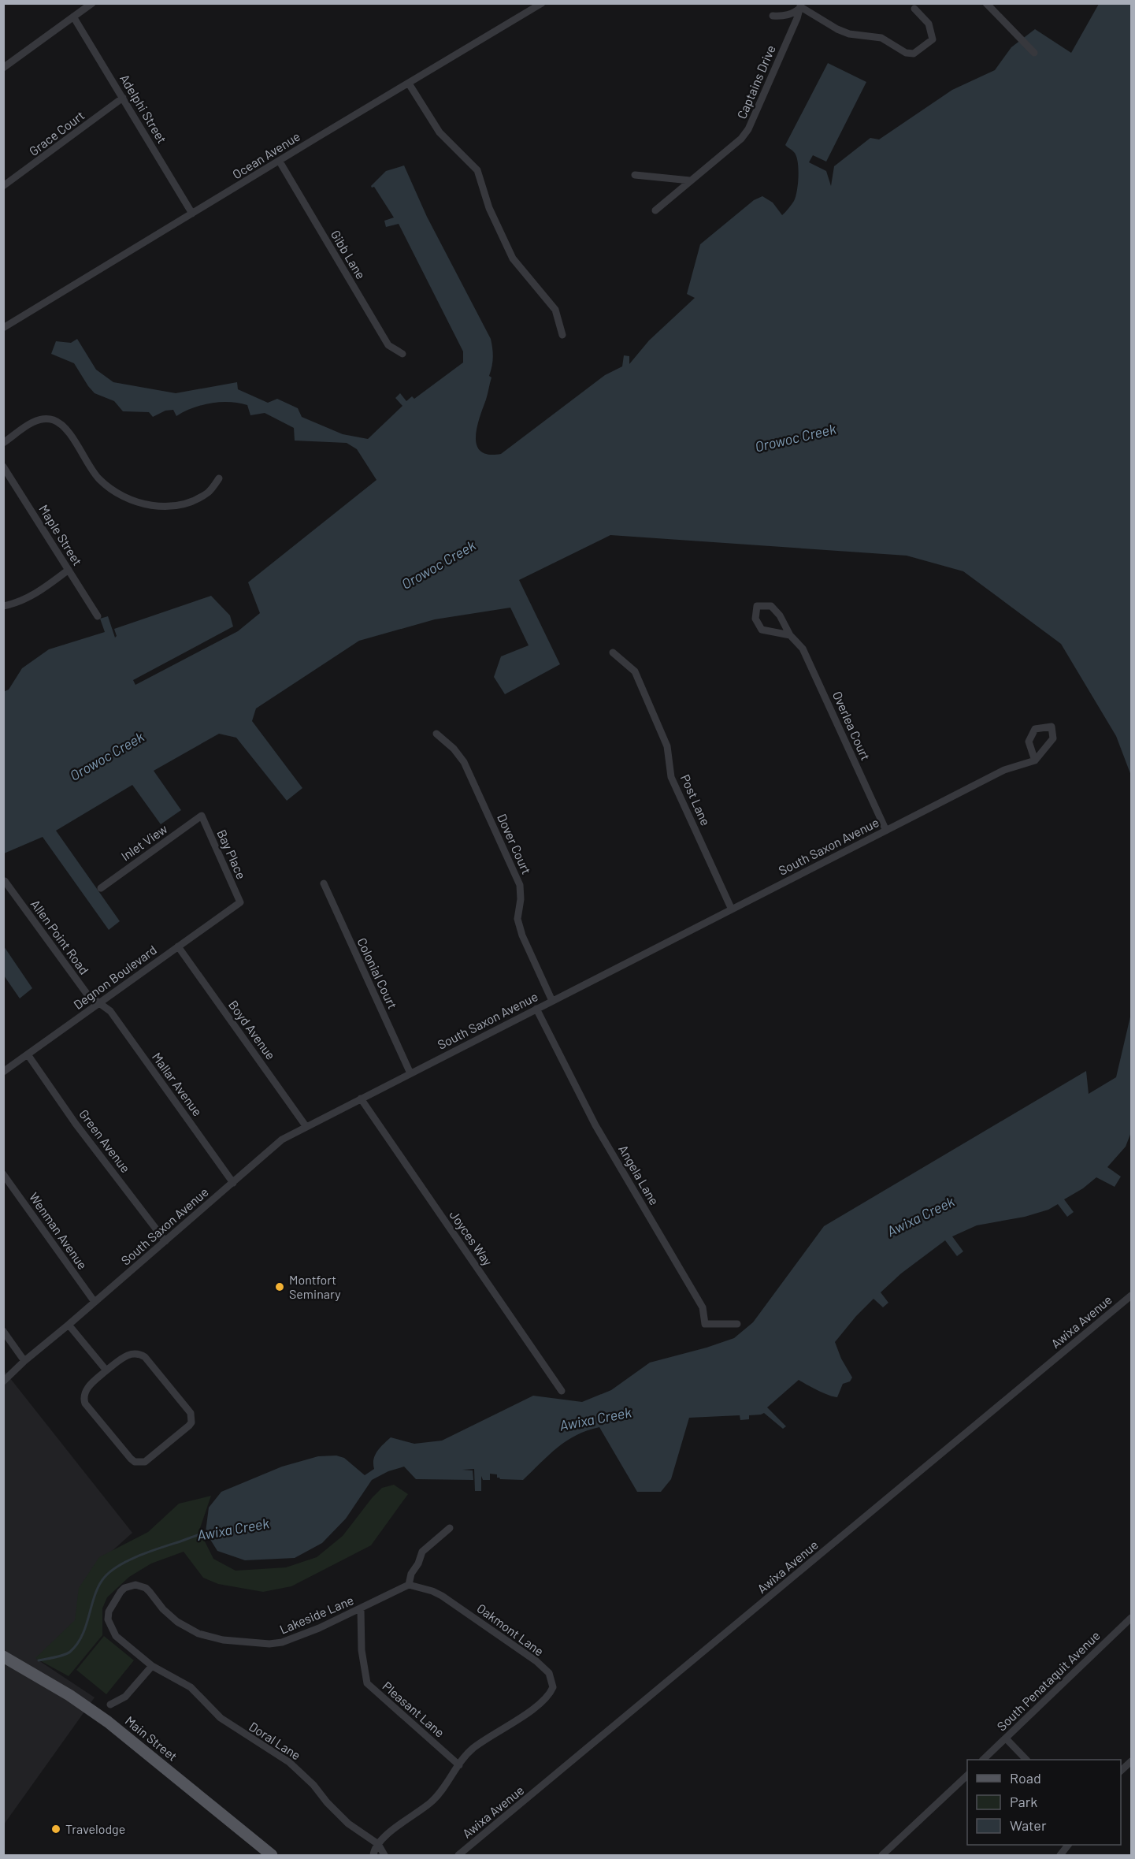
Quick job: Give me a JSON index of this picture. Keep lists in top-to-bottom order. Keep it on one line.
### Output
{"streets":{"main road":["Main Street"],"street":["Captains Drive","Adelphi Street","Grace Court","Ocean Avenue","Gibb Lane","Maple Street","Overlea Court","Post Lane","Inlet View","Dover Court","South Saxon Avenue","Bay Place","Allen Point Road","Colonial Court","Degnon Boulevard","Boyd Avenue","Mallar Avenue","Green Avenue","Angela Lane","Wenman Avenue","Joyces Way","Awixa Avenue","Lakeside Lane","Oakmont Lane","South Penataquit Avenue","Pleasant Lane","Doral Lane"]},"crossings":[["Adelphi Street","Grace Court"],["Adelphi Street","Ocean Avenue"],["Ocean Avenue","Gibb Lane"],["Overlea Court","South Saxon Avenue"],["Post Lane","South Saxon Avenue"],["Inlet View","Bay Place"],["Dover Court","South Saxon Avenue"],["South Saxon Avenue","Colonial Court"],["South Saxon Avenue","Boyd Avenue"],["South Saxon Avenue","Mallar Avenue"],["South Saxon Avenue","Green Avenue"],["South Saxon Avenue","Angela Lane"],["South Saxon Avenue","Wenman Avenue"],["South Saxon Avenue","Joyces Way"],["Bay Place","Degnon Boulevard"],["Allen Point Road","Degnon Boulevard"],["Allen Point Road","Mallar Avenue"],["Degnon Boulevard","Boyd Avenue"],["Degnon Boulevard","Mallar Avenue"],["Degnon Boulevard","Green Avenue"],["Lakeside Lane","Oakmont Lane"],["Lakeside Lane","Pleasant Lane"],["Lakeside Lane","Doral Lane"],["Oakmont Lane","Pleasant Lane"],["Oakmont Lane","Doral Lane"]],"water":["Orowoc Creek","Awixa Creek"],"places":["Montfort Seminary","Travelodge"],"legend":["Road","Park","Water"]}
